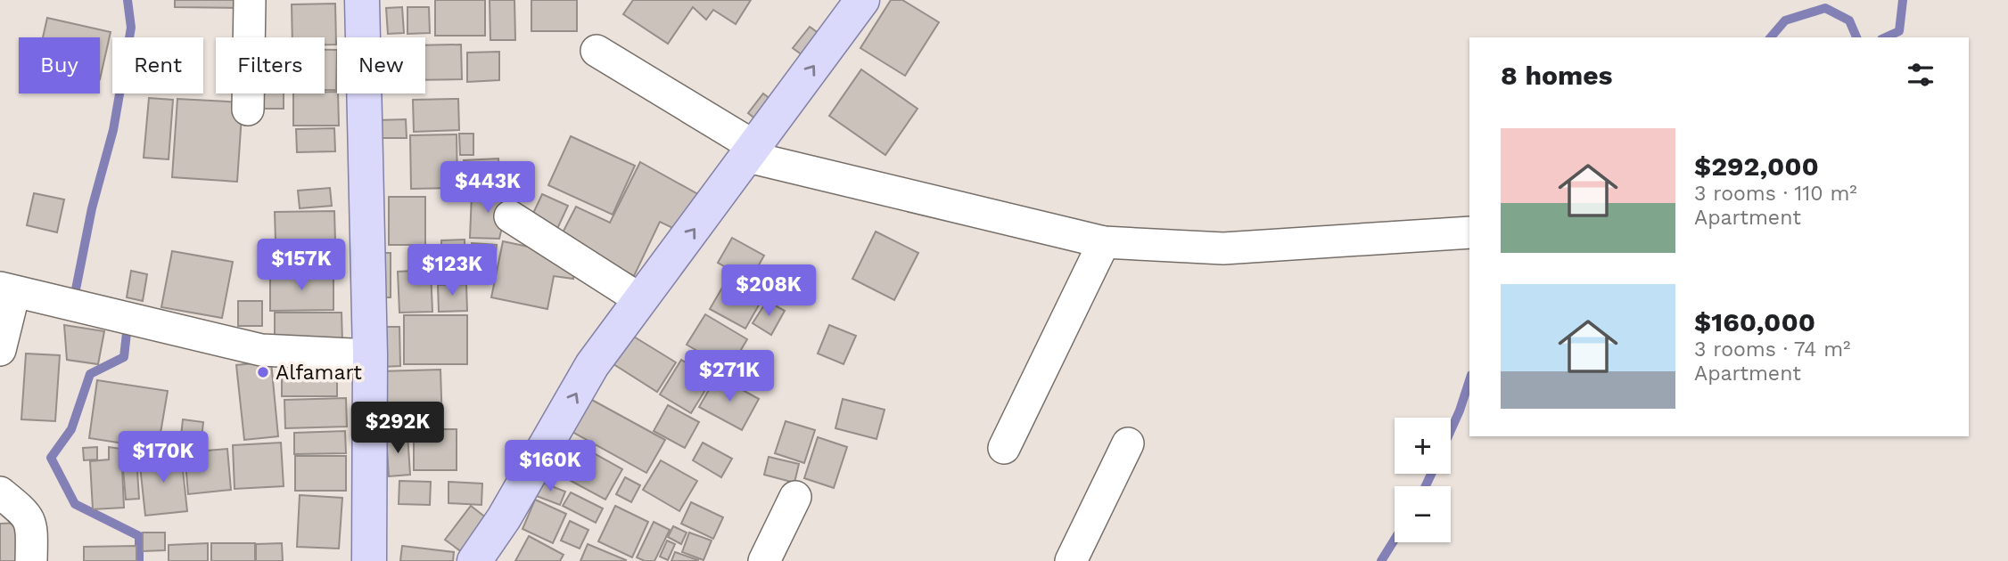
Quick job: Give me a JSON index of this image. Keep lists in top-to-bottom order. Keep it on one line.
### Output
{"places":["Alfamart"],"page":{"chip":["Buy","Rent","Filters","New"],"heading":"8 homes","list":[{"name":"$292,000","note":"3 rooms · 110 m² · Apartment"},{"name":"$160,000","note":"3 rooms · 74 m² · Apartment"}],"price":["$443K","$157K","$123K","$208K","$271K","$292K","$170K","$160K"],"map_buttons":["+","−"]}}
